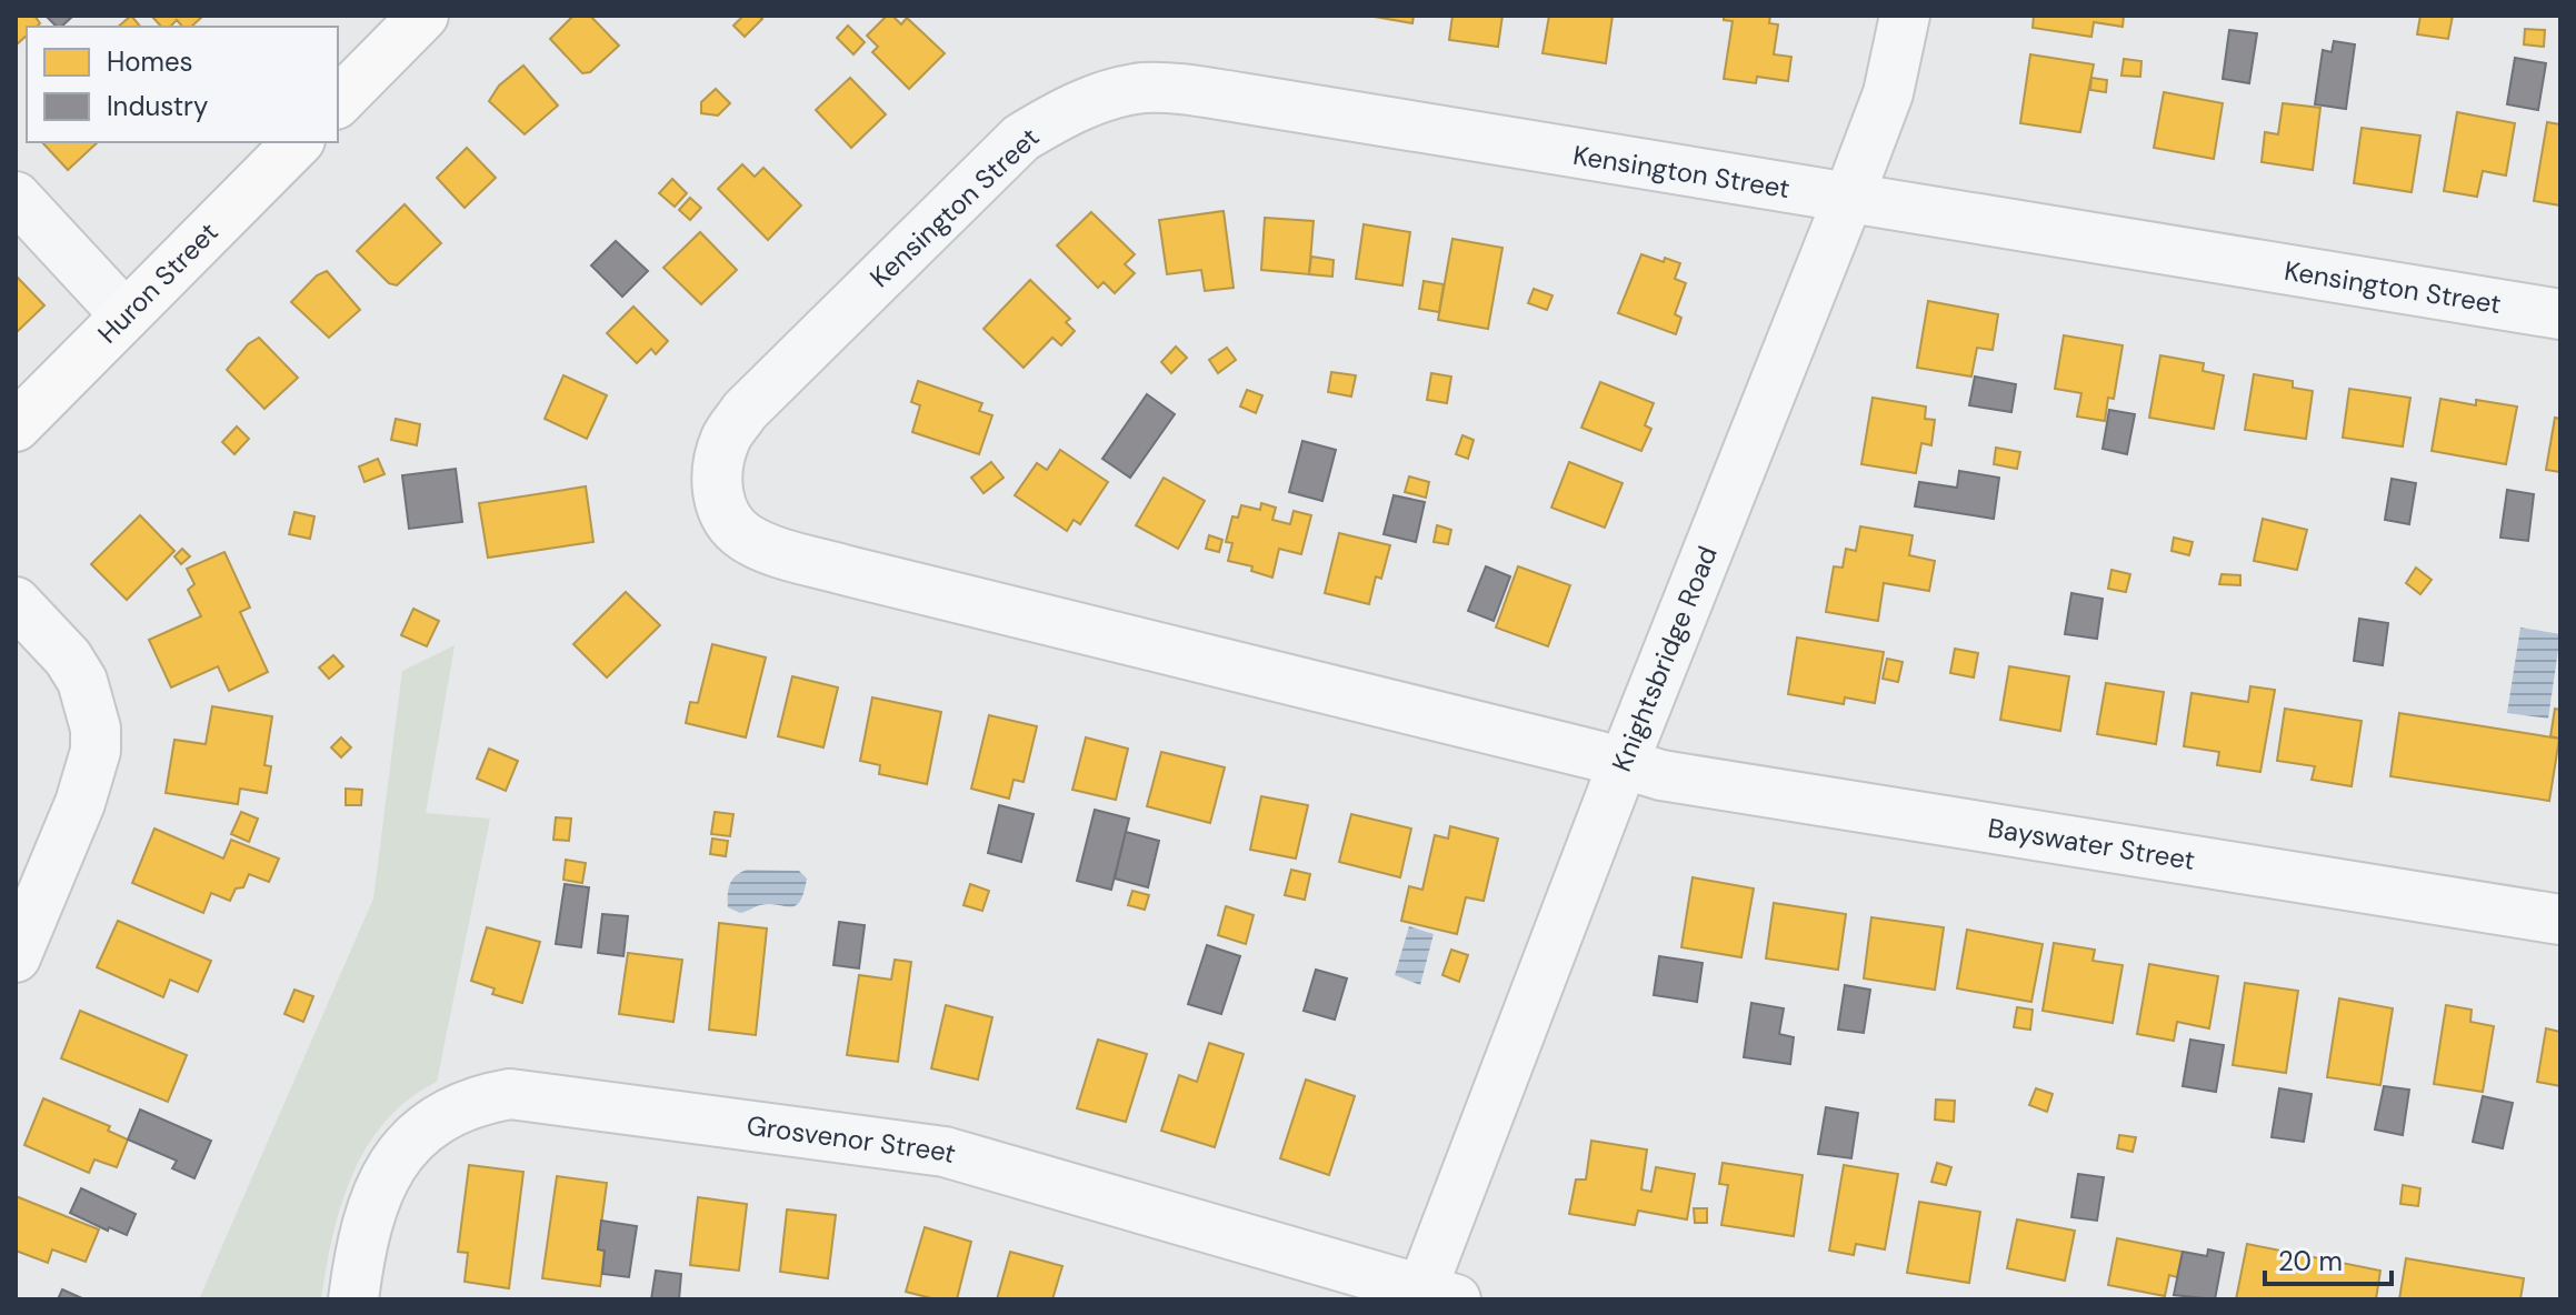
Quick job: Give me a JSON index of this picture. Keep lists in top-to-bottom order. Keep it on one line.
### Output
{"streets":{"main road":["Huron Street"],"street":["Kensington Street","Knightsbridge Road","Bayswater Street","Grosvenor Street"]},"crossings":[["Kensington Street","Knightsbridge Road"],["Kensington Street","Bayswater Street"],["Knightsbridge Road","Bayswater Street"],["Knightsbridge Road","Grosvenor Street"]],"legend":["Homes","Industry"],"scale_bar":"20 m"}
